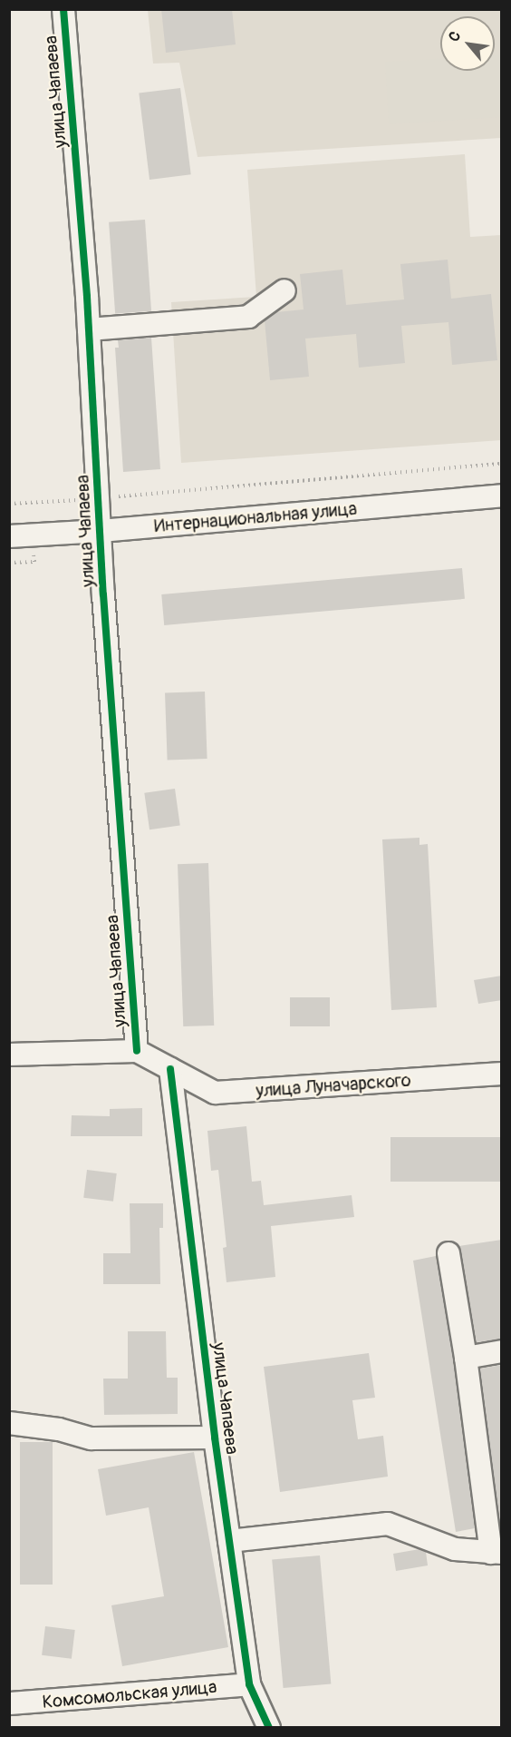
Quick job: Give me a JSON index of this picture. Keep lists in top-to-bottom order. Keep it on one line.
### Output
{"streets":{"street":["улица Чапаева","Интернациональная улица","улица Луначарского","Комсомольская улица"]},"crossings":[["улица Чапаева","Интернациональная улица"],["улица Чапаева","улица Луначарского"],["улица Чапаева","Комсомольская улица"]],"north":"top left"}
